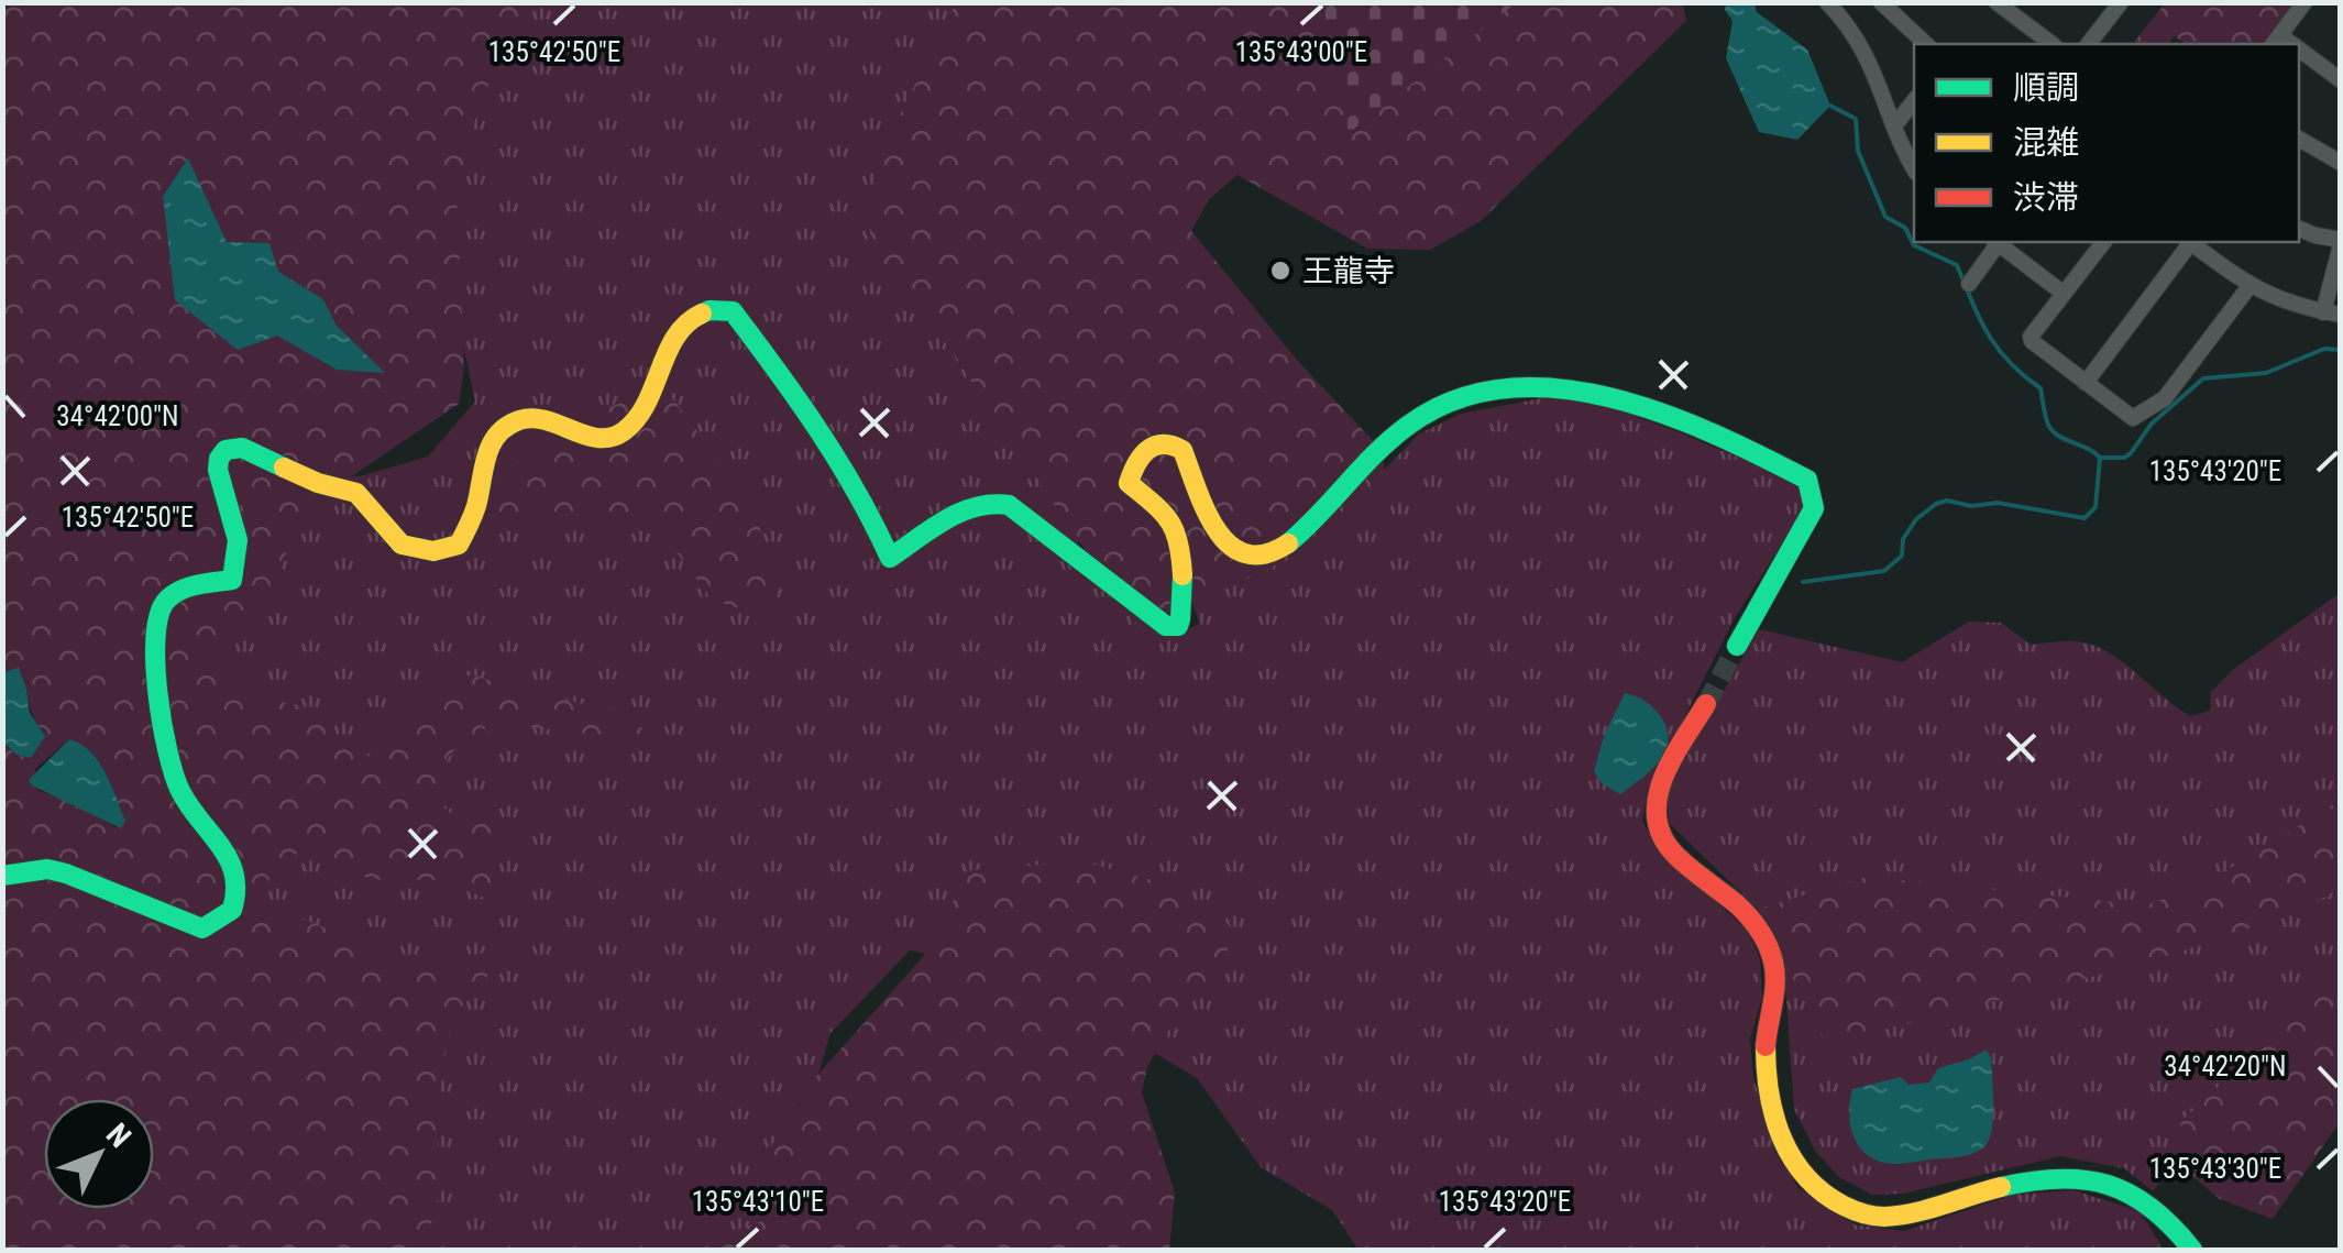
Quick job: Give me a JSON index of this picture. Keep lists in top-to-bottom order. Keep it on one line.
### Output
{"places":["王龍寺"],"legend":["順調","混雑","渋滞"],"north":"top right","coordinates":["135°42'50\"E","135°43'00\"E","34°42'00\"N","135°43'20\"E","34°42'20\"N","135°43'30\"E","135°43'10\"E"]}
